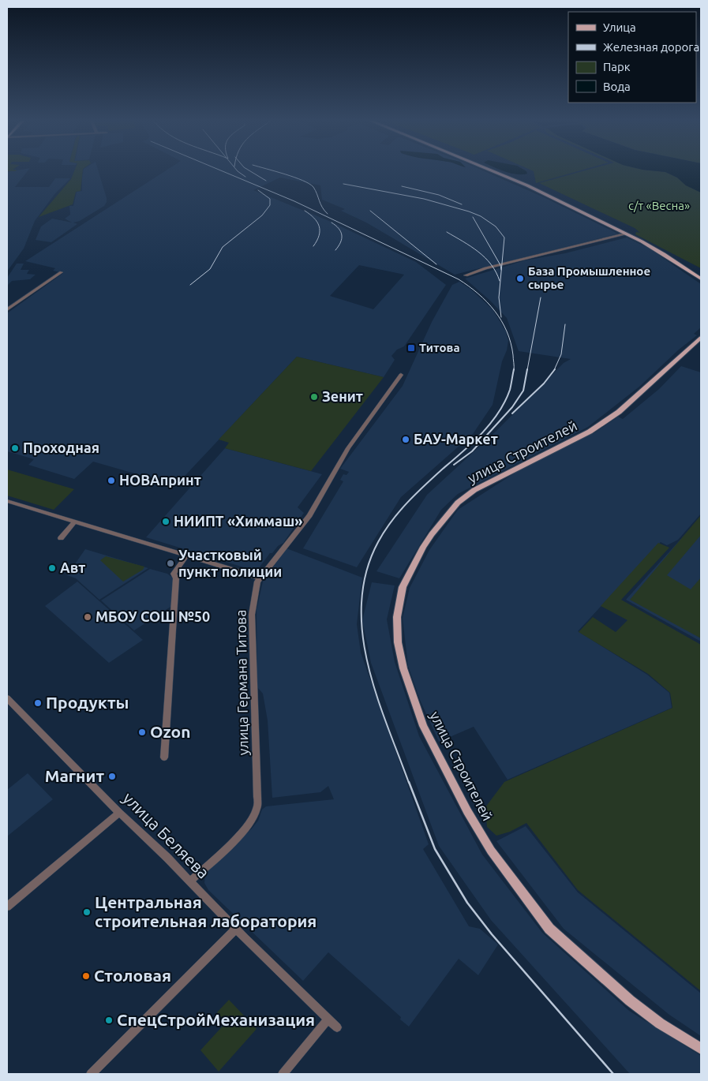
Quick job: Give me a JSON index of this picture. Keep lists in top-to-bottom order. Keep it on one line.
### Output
{"streets":{"main road":["улица Строителей"],"street":["улица Германа Титова","улица Беляева"]},"crossings":[["улица Германа Титова","улица Беляева"]],"parks":["с/т «Весна»"],"places":{"other":["База Промышленное сырье","Зенит","БАУ-Маркет","Проходная","НОВАпринт","НИИПТ «Химмаш»","Участковый пункт полиции","Авт","МБОУ СОШ №50","Продукты","Ozon","Магнит","Центральная строительная лаборатория","Столовая","СпецСтройМеханизация"],"transit":["Титова"]},"legend":["Улица","Железная дорога","Парк","Вода"]}
